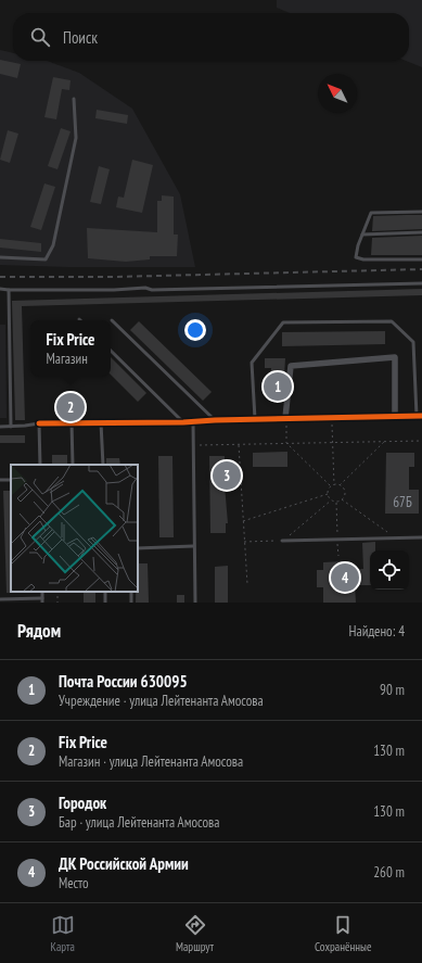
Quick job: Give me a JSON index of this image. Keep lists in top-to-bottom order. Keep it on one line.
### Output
{"house_numbers":["67Б"],"north":"top left","page":{"search":"Поиск","popup":["Fix Price","Магазин"],"pins":["1","2","3","4"],"heading":["Рядом","Найдено: 4"],"list":[{"mark":"1","name":"Почта России 630095","note":"Учреждение · улица Лейтенанта Амосова","value":"90 m"},{"mark":"2","name":"Fix Price","note":"Магазин · улица Лейтенанта Амосова","value":"130 m"},{"mark":"3","name":"Городок","note":"Бар · улица Лейтенанта Амосова","value":"130 m"},{"mark":"4","name":"ДК Российской Армии","note":"Место","value":"260 m"}],"nav":["Карта","Маршрут","Сохранённые"]}}
